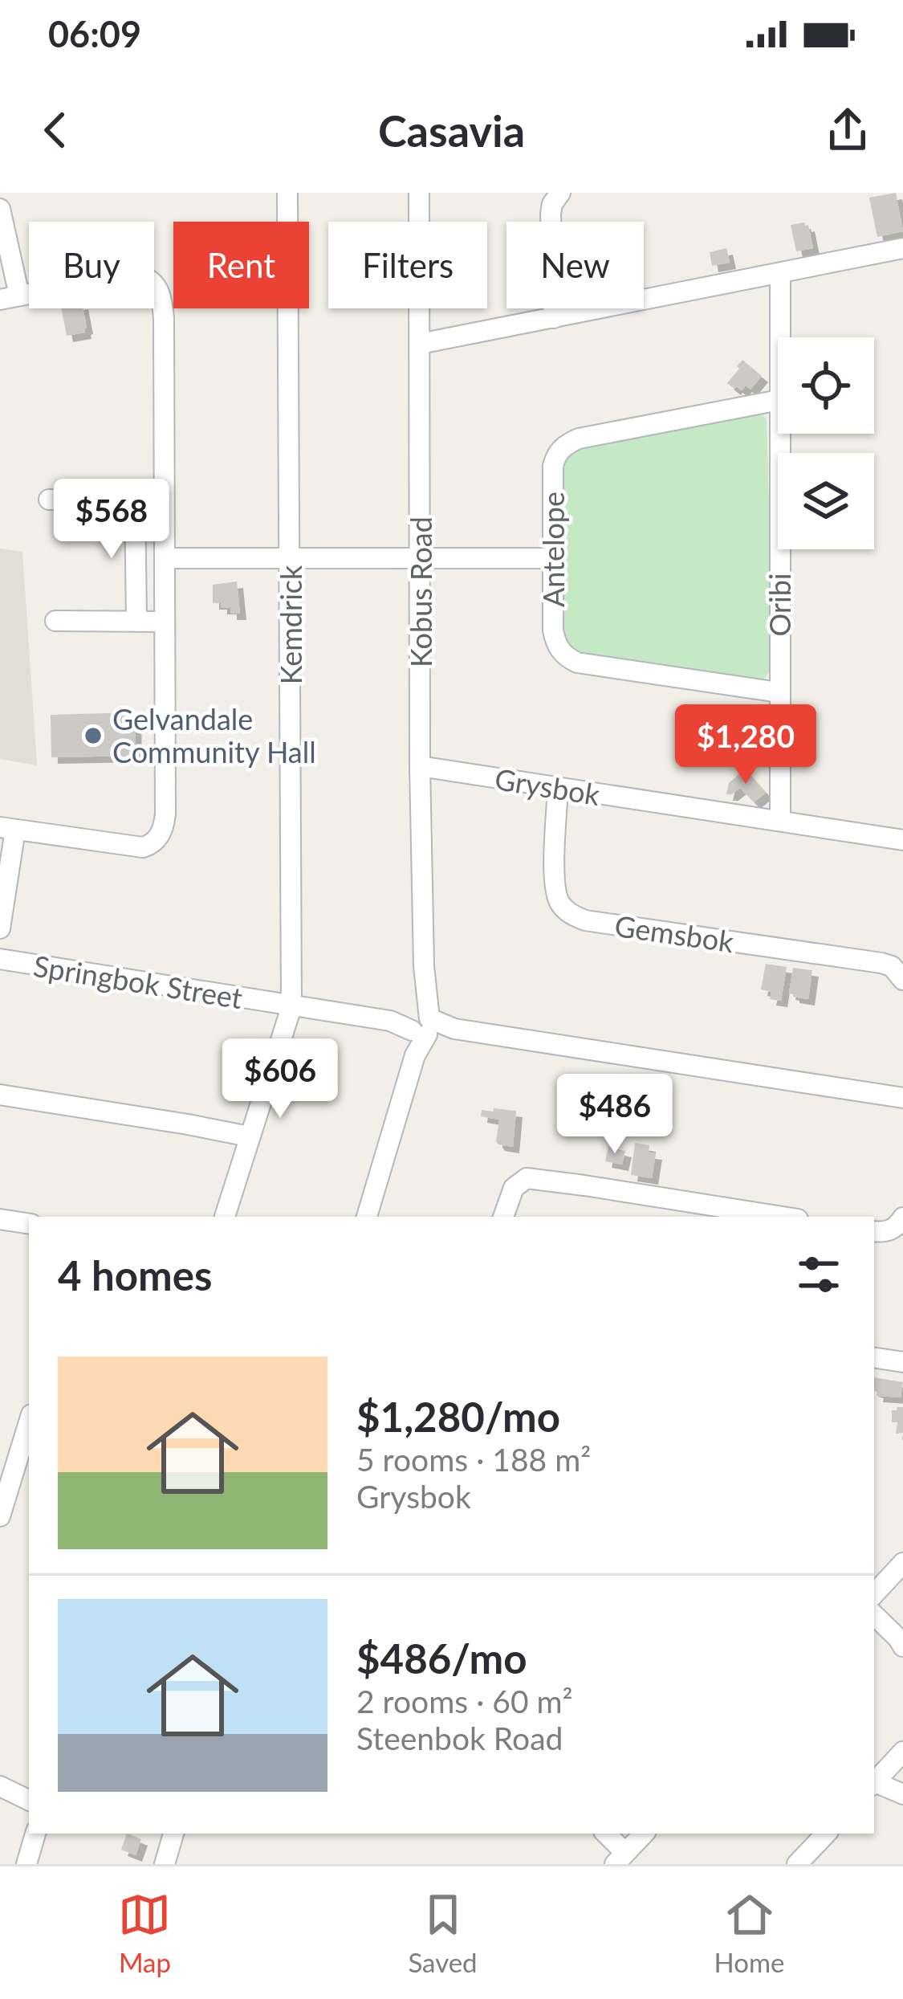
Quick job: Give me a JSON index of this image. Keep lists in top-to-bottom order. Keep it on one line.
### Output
{"streets":{"street":["Antelope","Kobus Road","Oribi","Kemdrick","Grysbok","Gemsbok","Springbok Street"]},"crossings":[["Antelope","Oribi"],["Kobus Road","Grysbok"],["Kobus Road","Springbok Street"],["Oribi","Grysbok"],["Kemdrick","Springbok Street"],["Grysbok","Gemsbok"]],"places":["Gelvandale Community Hall"],"page":{"status":"06:09","header":"Casavia","chip":["Buy","Rent","Filters","New"],"price":["$568","$1,280","$606","$486"],"heading":"4 homes","list":[{"name":"$1,280/mo","note":"5 rooms · 188 m² · Grysbok"},{"name":"$486/mo","note":"2 rooms · 60 m² · Steenbok Road"}],"tabs":["Map","Saved","Home"]}}
